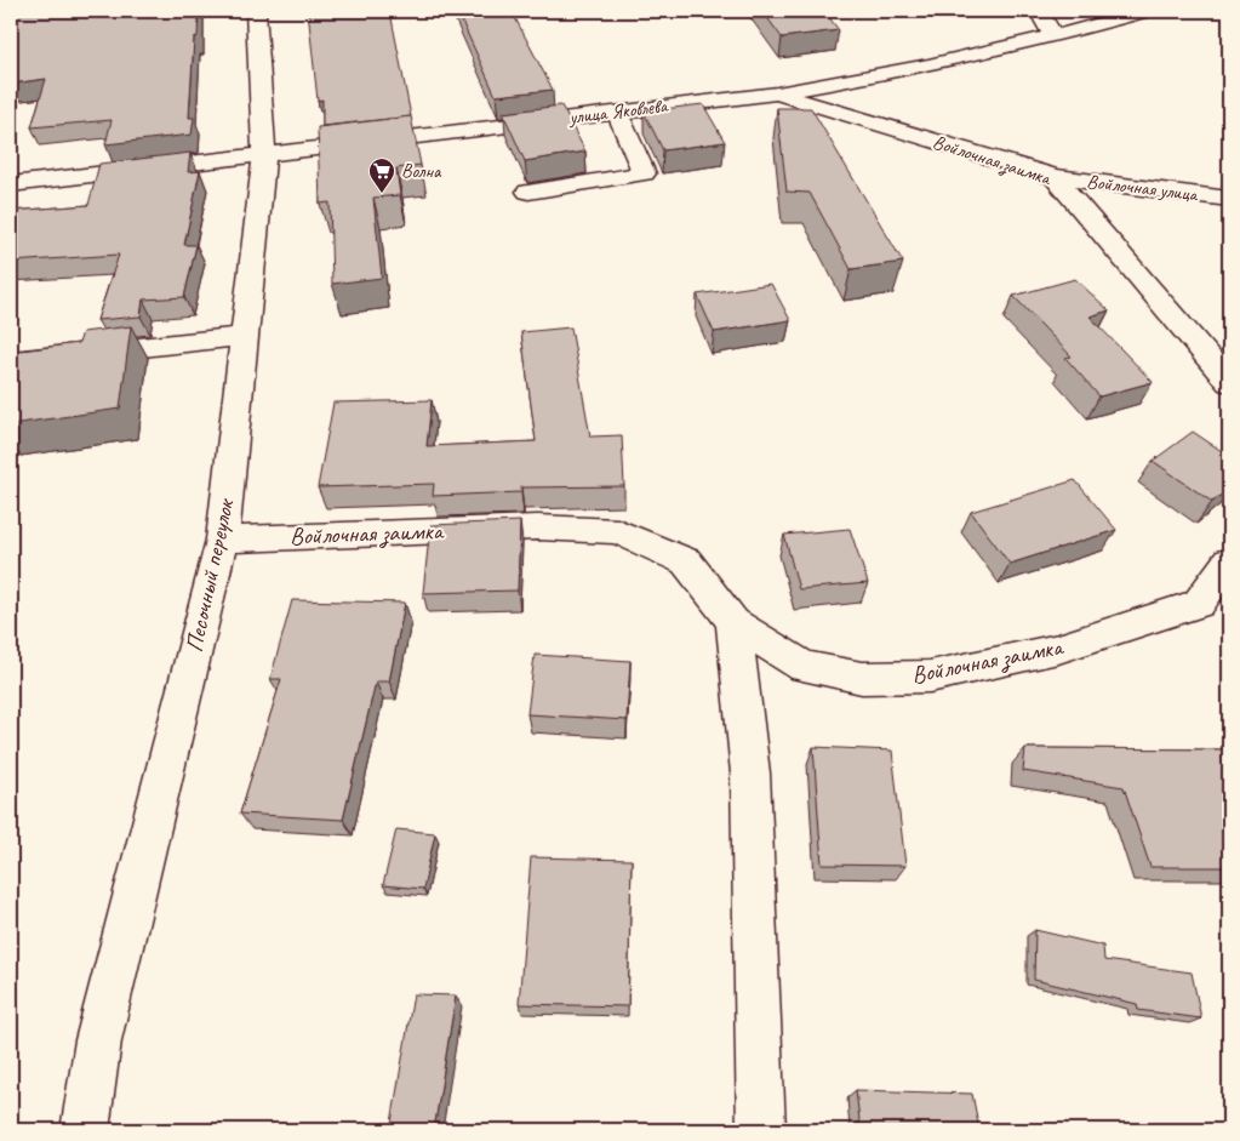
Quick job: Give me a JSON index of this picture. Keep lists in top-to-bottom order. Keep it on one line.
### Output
{"streets":{"street":["улица Яковлева","Войлочная заимка","Войлочная улица","Песочный переулок"]},"crossings":[["улица Яковлева","Войлочная заимка"],["улица Яковлева","Песочный переулок"],["Войлочная заимка","Войлочная улица"],["Войлочная заимка","Песочный переулок"]],"places":{"supermarket":["Волна"]}}
